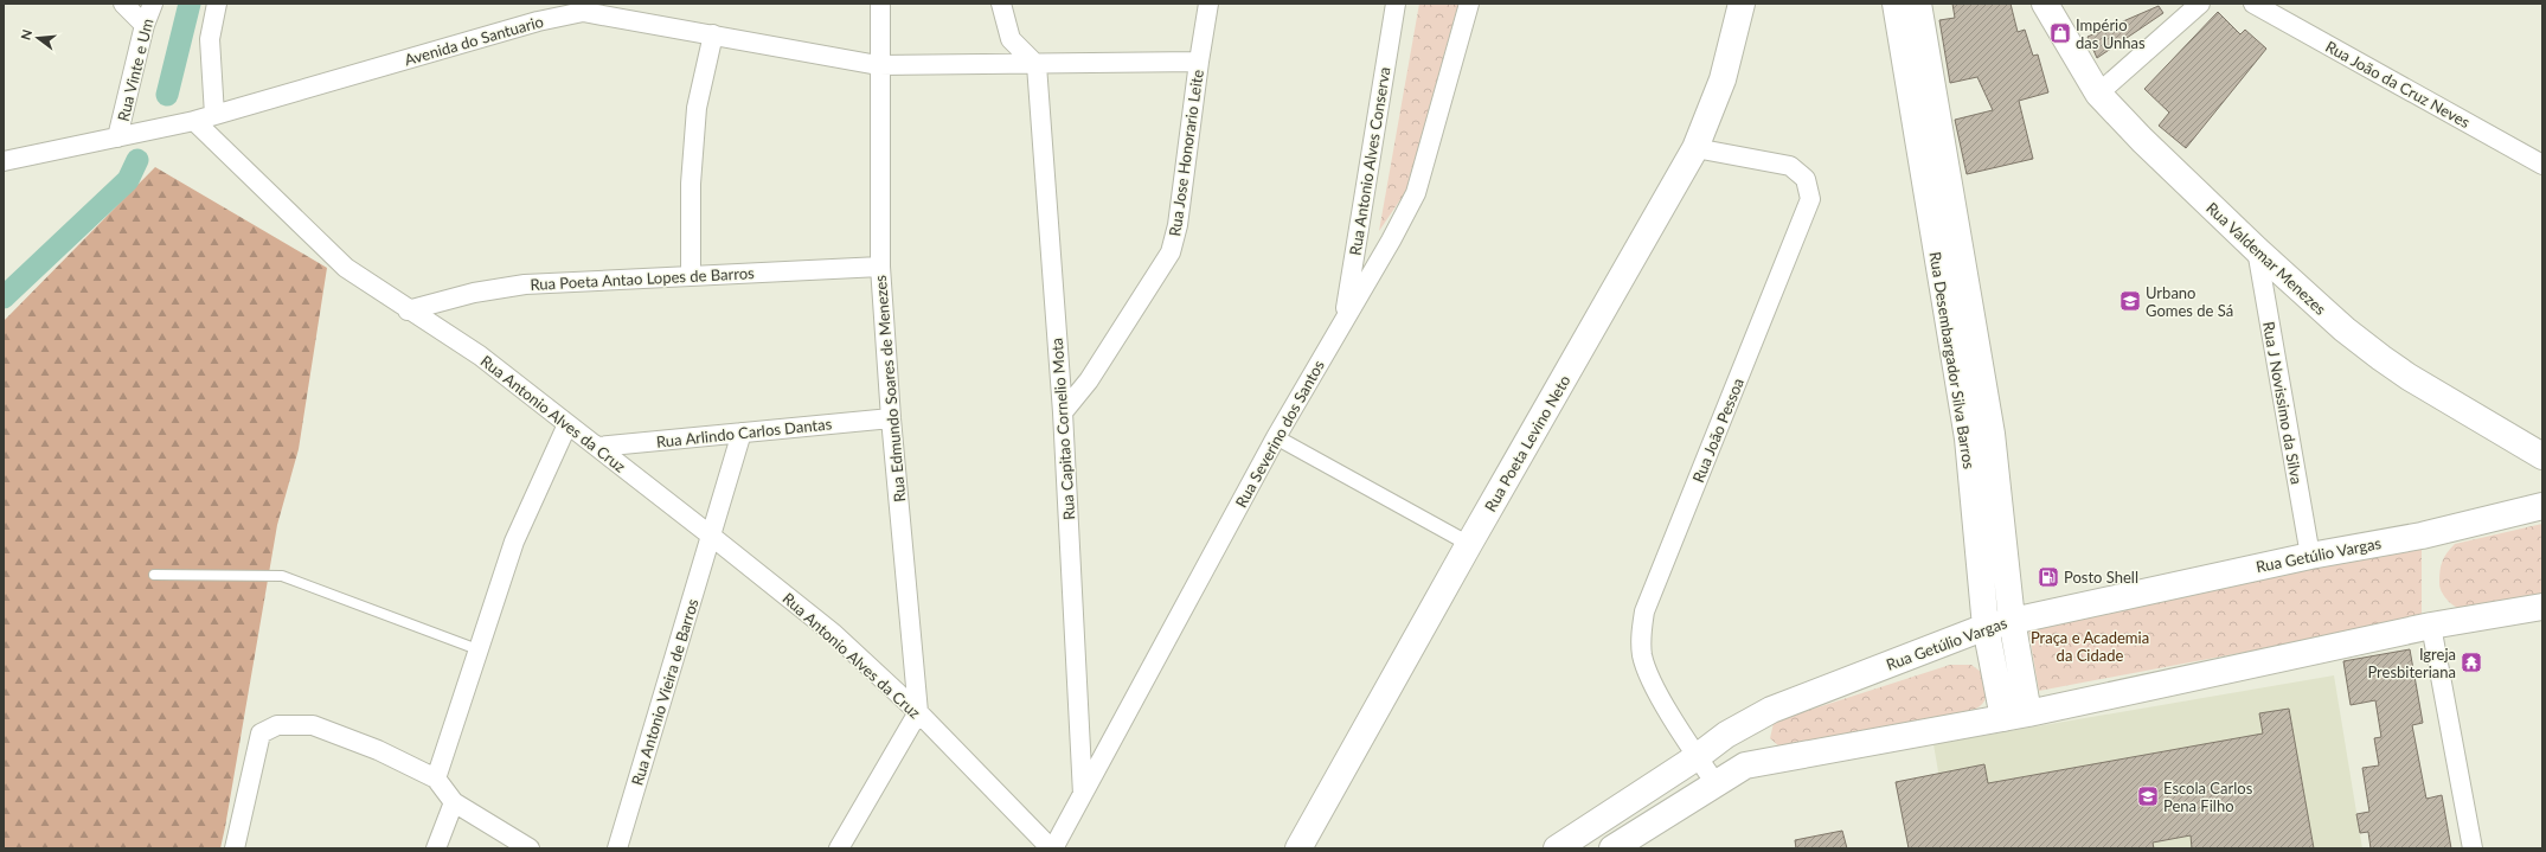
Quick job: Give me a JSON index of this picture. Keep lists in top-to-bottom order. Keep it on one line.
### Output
{"streets":{"main road":["Rua Valdemar Menezes","Rua Desembargador Silva Barros","Rua Poeta Levino Neto","Rua Getúlio Vargas"],"street":["Avenida do Santuario","Rua Vinte e Um","Rua João da Cruz Neves","Rua Jose Honorario Leite","Rua Antonio Alves Conserva","Rua Poeta Antao Lopes de Barros","Rua Edmundo Soares de Menezes","Rua J Novissimo da Silva","Rua Antonio Alves da Cruz","Rua Capitao Cornelio Mota","Rua João Pessoa","Rua Arlindo Carlos Dantas","Rua Severino dos Santos","Rua Antonio Vieira de Barros"]},"crossings":[["Avenida do Santuario","Rua Jose Honorario Leite"],["Avenida do Santuario","Rua Edmundo Soares de Menezes"],["Avenida do Santuario","Rua Antonio Alves da Cruz"],["Avenida do Santuario","Rua Capitao Cornelio Mota"],["Rua Jose Honorario Leite","Rua Capitao Cornelio Mota"],["Rua Antonio Alves Conserva","Rua Severino dos Santos"],["Rua Valdemar Menezes","Rua J Novissimo da Silva"],["Rua Poeta Antao Lopes de Barros","Rua Edmundo Soares de Menezes"],["Rua Poeta Antao Lopes de Barros","Rua Antonio Alves da Cruz"],["Rua Desembargador Silva Barros","Rua Getúlio Vargas"],["Rua Edmundo Soares de Menezes","Rua Antonio Alves da Cruz"],["Rua Edmundo Soares de Menezes","Rua Arlindo Carlos Dantas"],["Rua J Novissimo da Silva","Rua Getúlio Vargas"],["Rua Antonio Alves da Cruz","Rua Arlindo Carlos Dantas"],["Rua Antonio Alves da Cruz","Rua Severino dos Santos"],["Rua Antonio Alves da Cruz","Rua Antonio Vieira de Barros"],["Rua Capitao Cornelio Mota","Rua Severino dos Santos"],["Rua João Pessoa","Rua Poeta Levino Neto"],["Rua João Pessoa","Rua Getúlio Vargas"],["Rua Arlindo Carlos Dantas","Rua Antonio Vieira de Barros"]],"parks":["Praça e Academia da Cidade"],"places":{"shop":["Império das Unhas"],"school or university":["Urbano Gomes de Sá","Escola Carlos Pena Filho"],"fuel station":["Posto Shell"],"temple":["Igreja Presbiteriana"]},"north":"left"}
